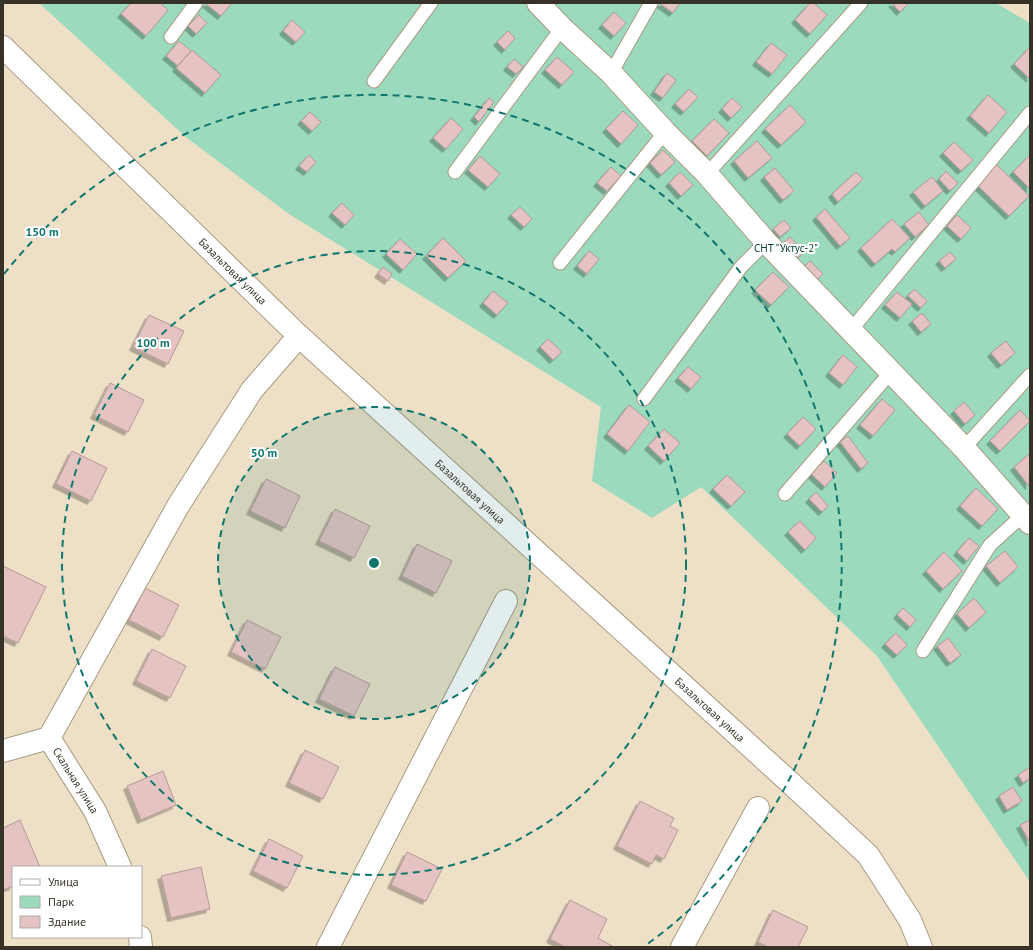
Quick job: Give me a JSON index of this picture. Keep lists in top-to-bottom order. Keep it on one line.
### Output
{"streets":{"street":["Базальтовая улица","Скальная улица"]},"parks":["СНТ \"Уктус-2\""],"legend":["Улица","Парк","Здание"],"rings":["150 m","100 m","50 m"]}
